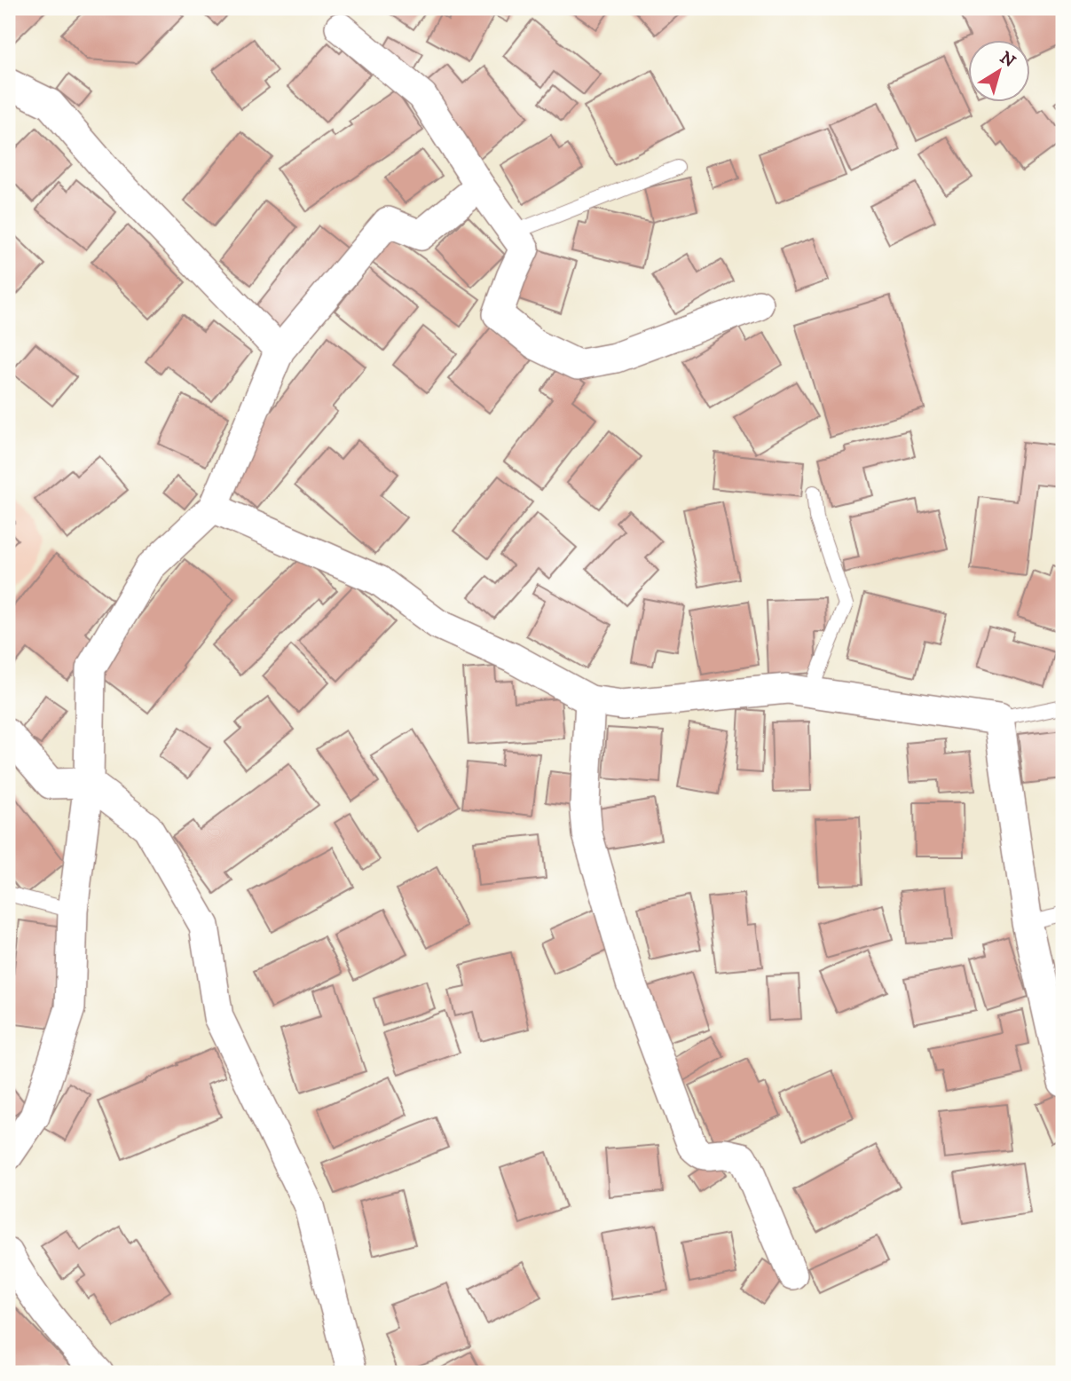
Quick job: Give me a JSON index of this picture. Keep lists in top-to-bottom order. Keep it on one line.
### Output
{"north":"top right"}
